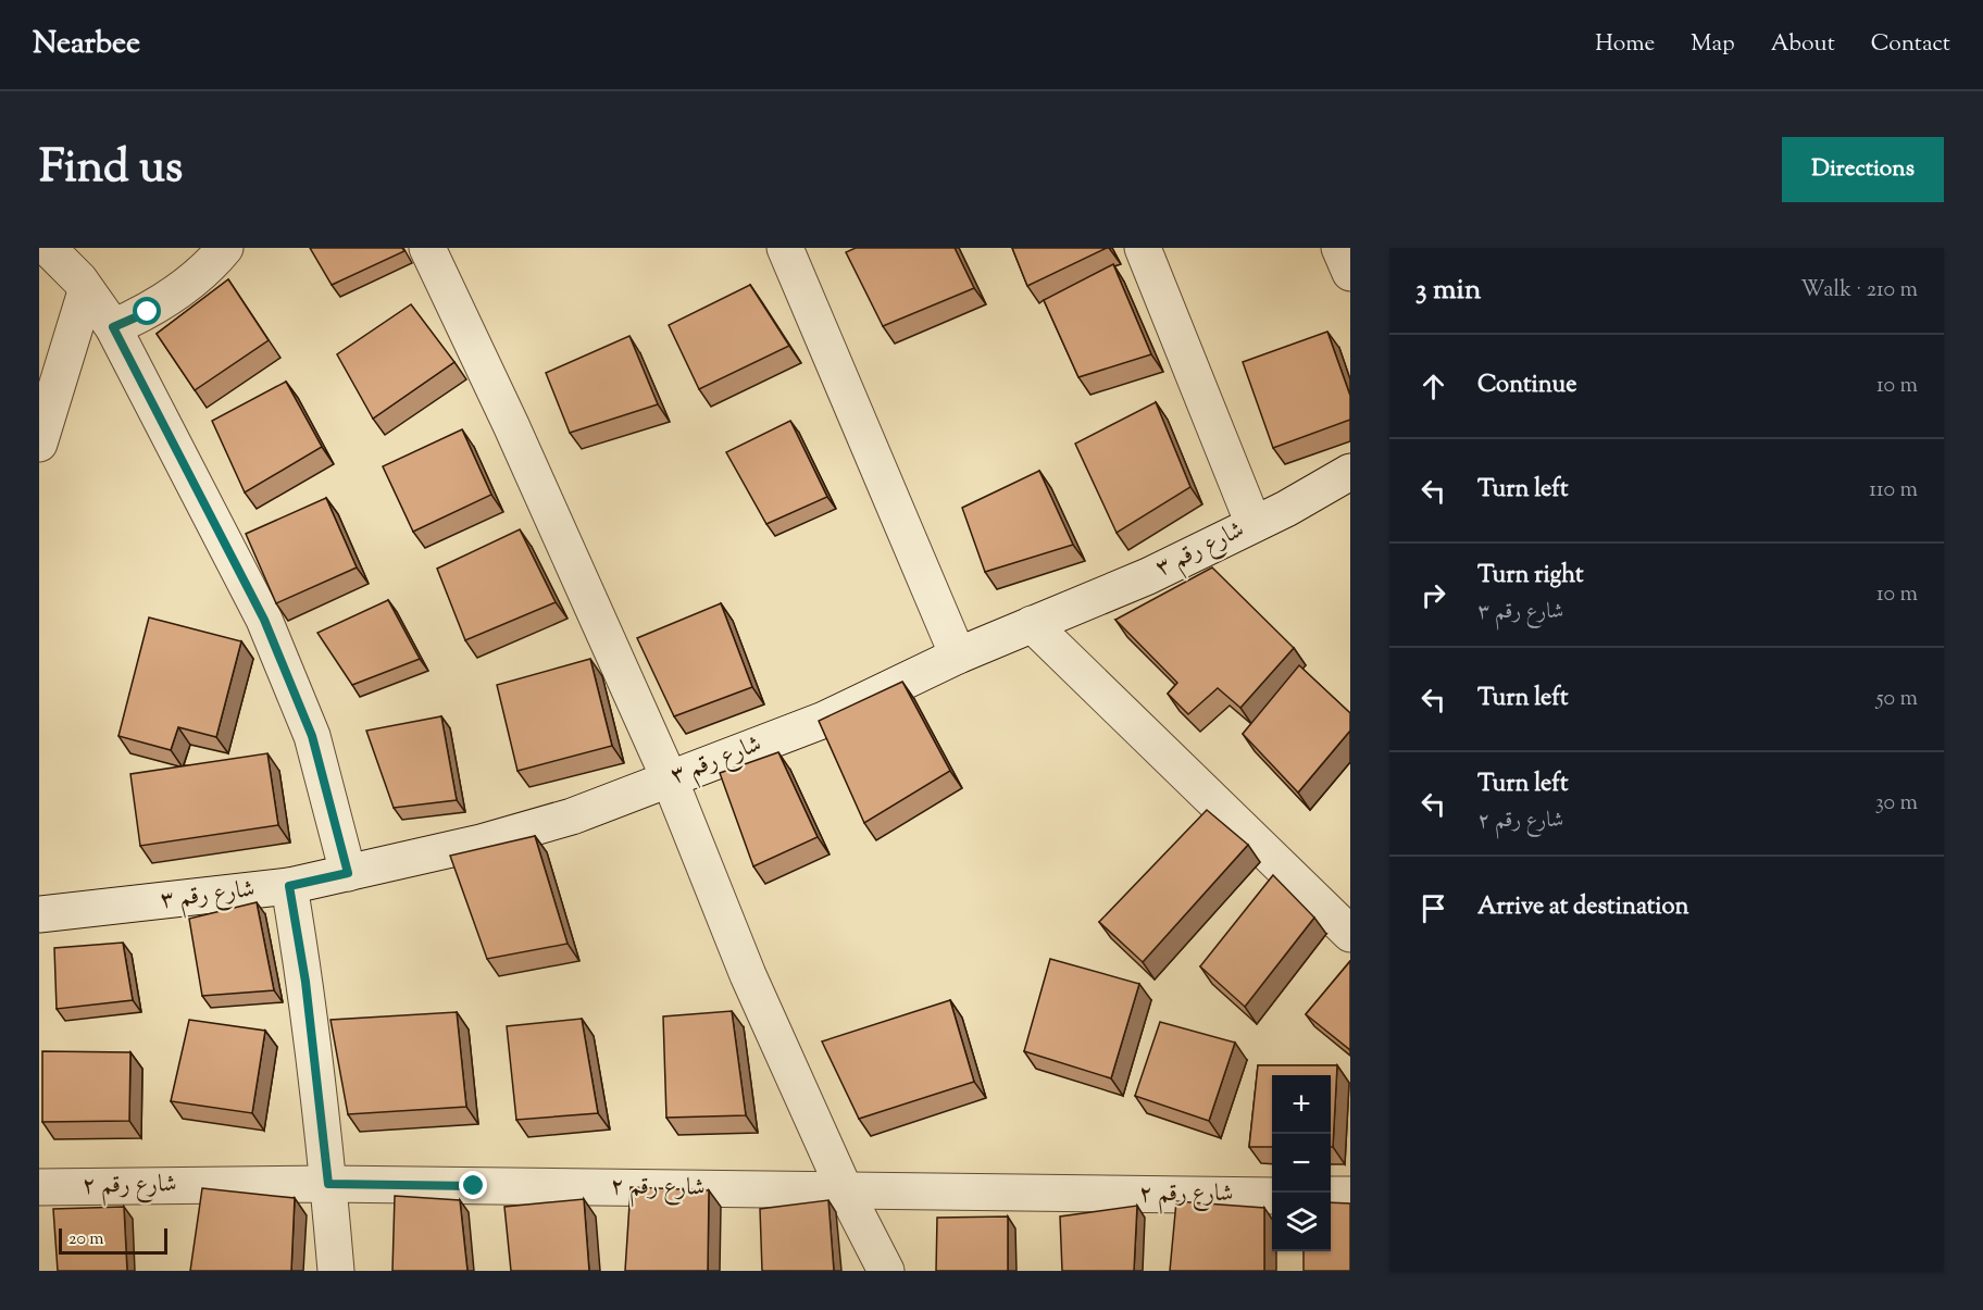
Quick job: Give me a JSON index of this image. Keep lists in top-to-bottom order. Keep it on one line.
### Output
{"streets":{"street":["شارع رقم ٣","شارع رقم ٢"]},"scale_bar":"20 m","page":{"header":"Nearbee","nav":["Home","Map","About","Contact"],"title":"Find us","buttons":"Directions","heading":["3 min","Walk · 210 m"],"list":[["Continue","10 m"],["Turn left","110 m"],["Turn right","شارع رقم ٣","10 m"],["Turn left","50 m"],["Turn left","شارع رقم ٢","30 m"],"Arrive at destination"],"map_buttons":["+","−"],"scale":"20 m"}}
